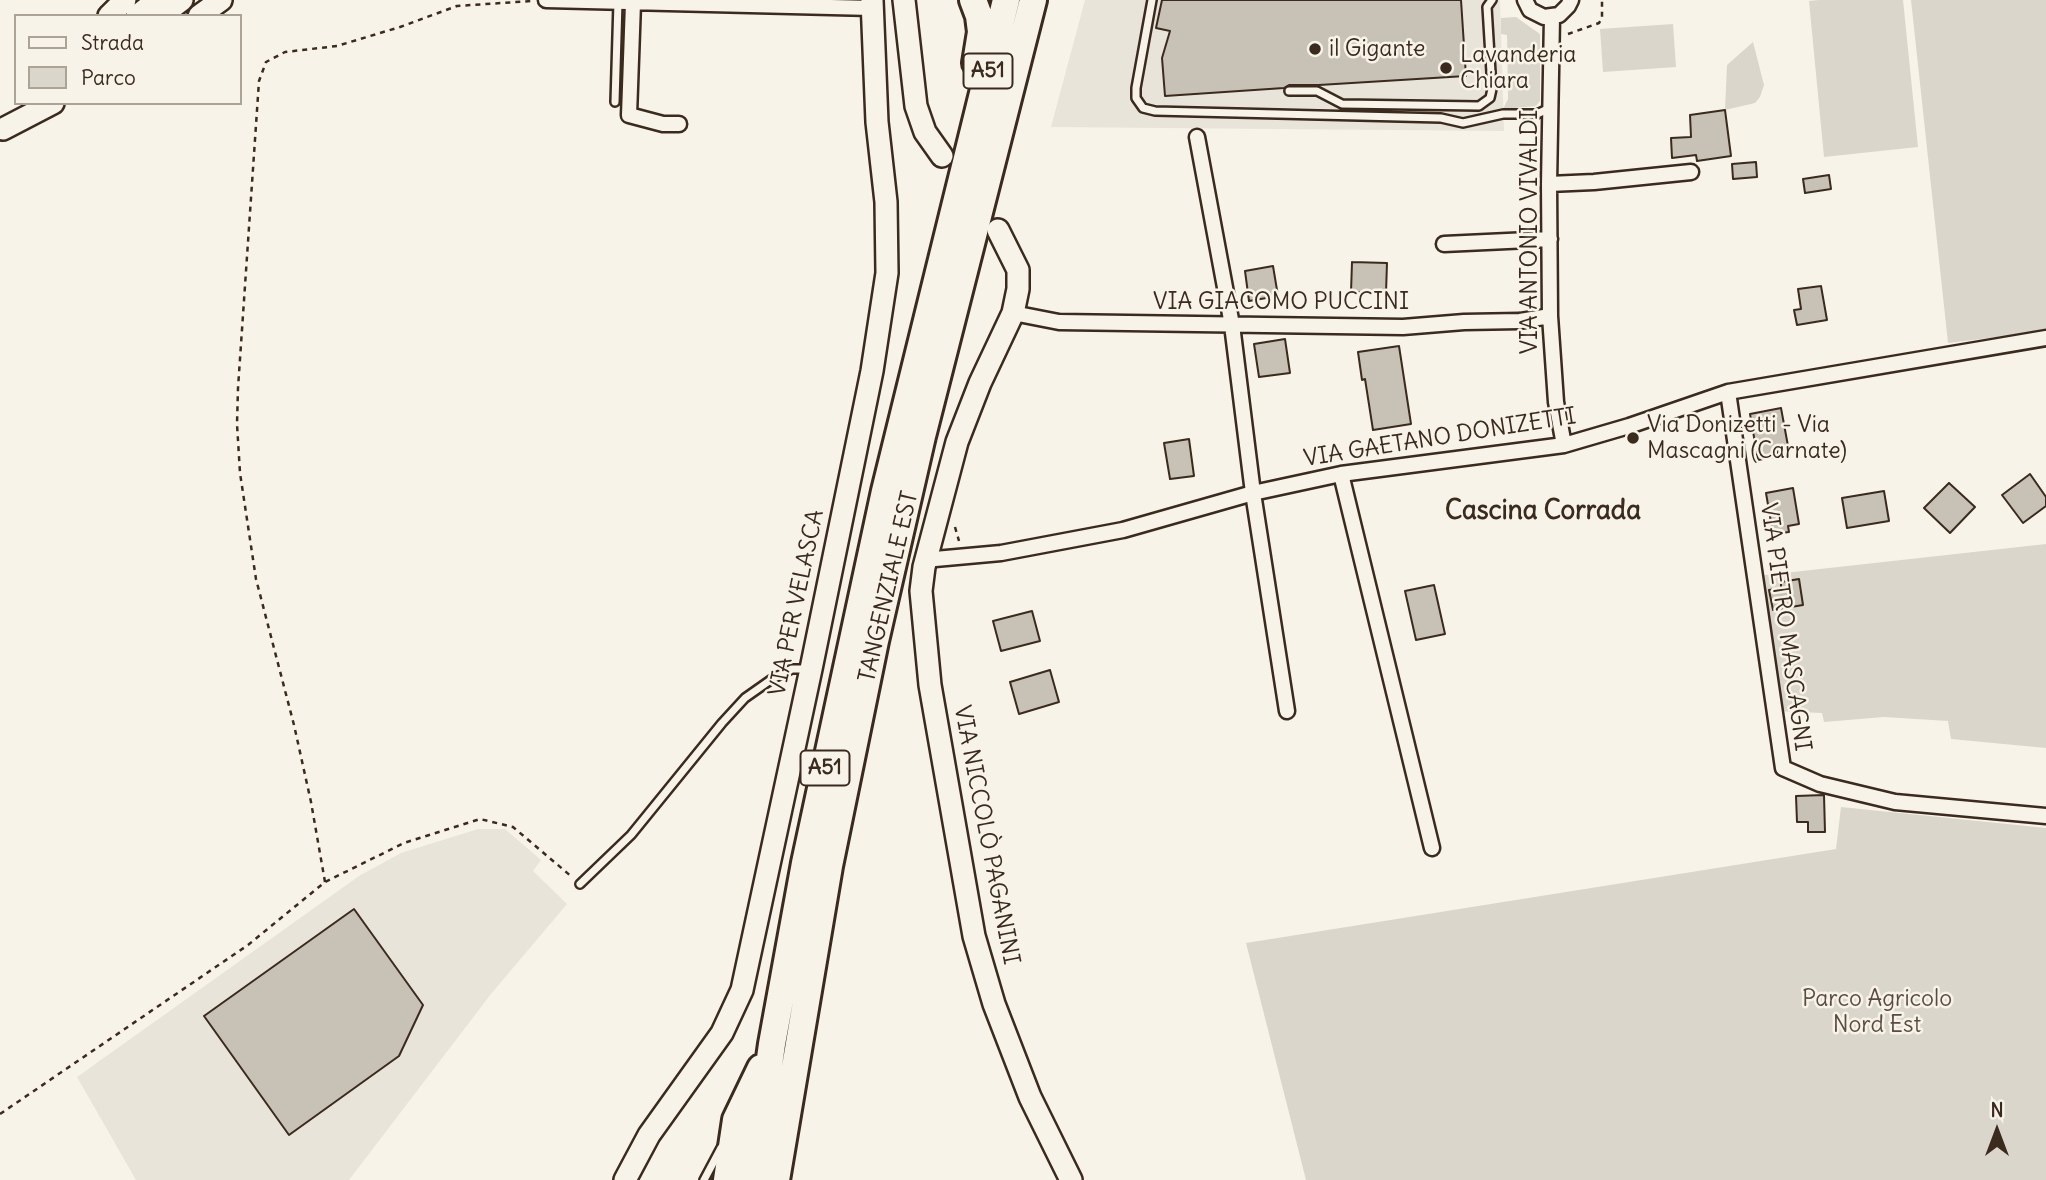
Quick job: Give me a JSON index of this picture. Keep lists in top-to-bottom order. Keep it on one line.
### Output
{"streets":{"highway":["A51","TANGENZIALE EST"],"street":["VIA ANTONIO VIVALDI","VIA GIACOMO PUCCINI","VIA GAETANO DONIZETTI","VIA PER VELASCA","VIA PIETRO MASCAGNI","VIA NICCOLÒ PAGANINI"]},"crossings":[["VIA ANTONIO VIVALDI","VIA GIACOMO PUCCINI"],["VIA ANTONIO VIVALDI","VIA GAETANO DONIZETTI"],["VIA GIACOMO PUCCINI","VIA NICCOLÒ PAGANINI"],["VIA GAETANO DONIZETTI","VIA PIETRO MASCAGNI"],["VIA GAETANO DONIZETTI","VIA NICCOLÒ PAGANINI"]],"districts":["Cascina Corrada"],"parks":["Parco Agricolo Nord Est"],"places":["il Gigante","Lavanderia Chiara","Via Donizetti - Via Mascagni (Carnate)"],"legend":["Strada","Parco"],"north":"top"}
